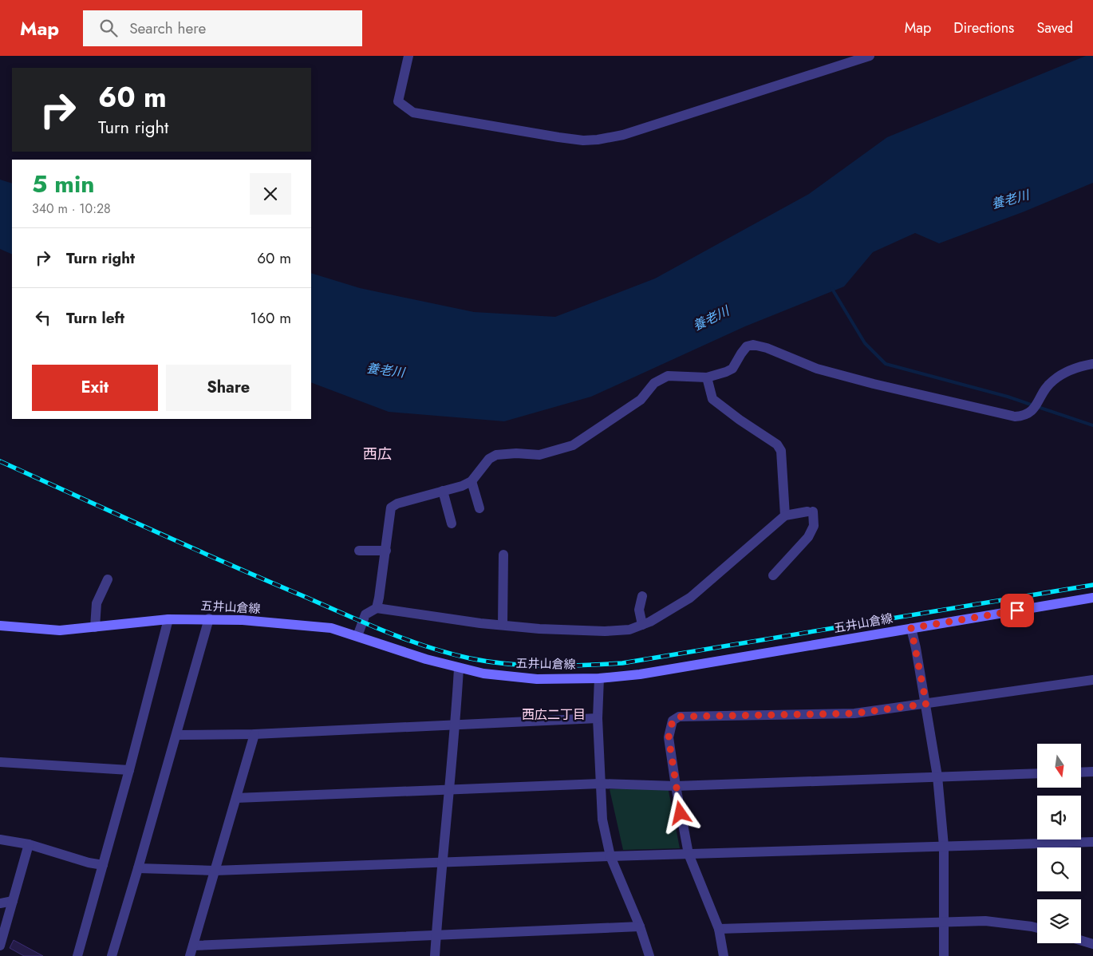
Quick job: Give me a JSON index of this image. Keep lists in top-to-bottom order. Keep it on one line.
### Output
{"streets":{"main road":["五井山倉線"]},"districts":["西広","西広二丁目"],"water":["養老川"],"north":"bottom","page":{"header":"Map","search":"Search here","nav":["Map","Directions","Saved"],"turn":["60 m","Turn right"],"heading":["5 min","340 m · 10:28"],"list":[{"name":"Turn right","value":"60 m"},{"name":"Turn left","value":"160 m"}],"buttons":["Exit","Share"]}}
